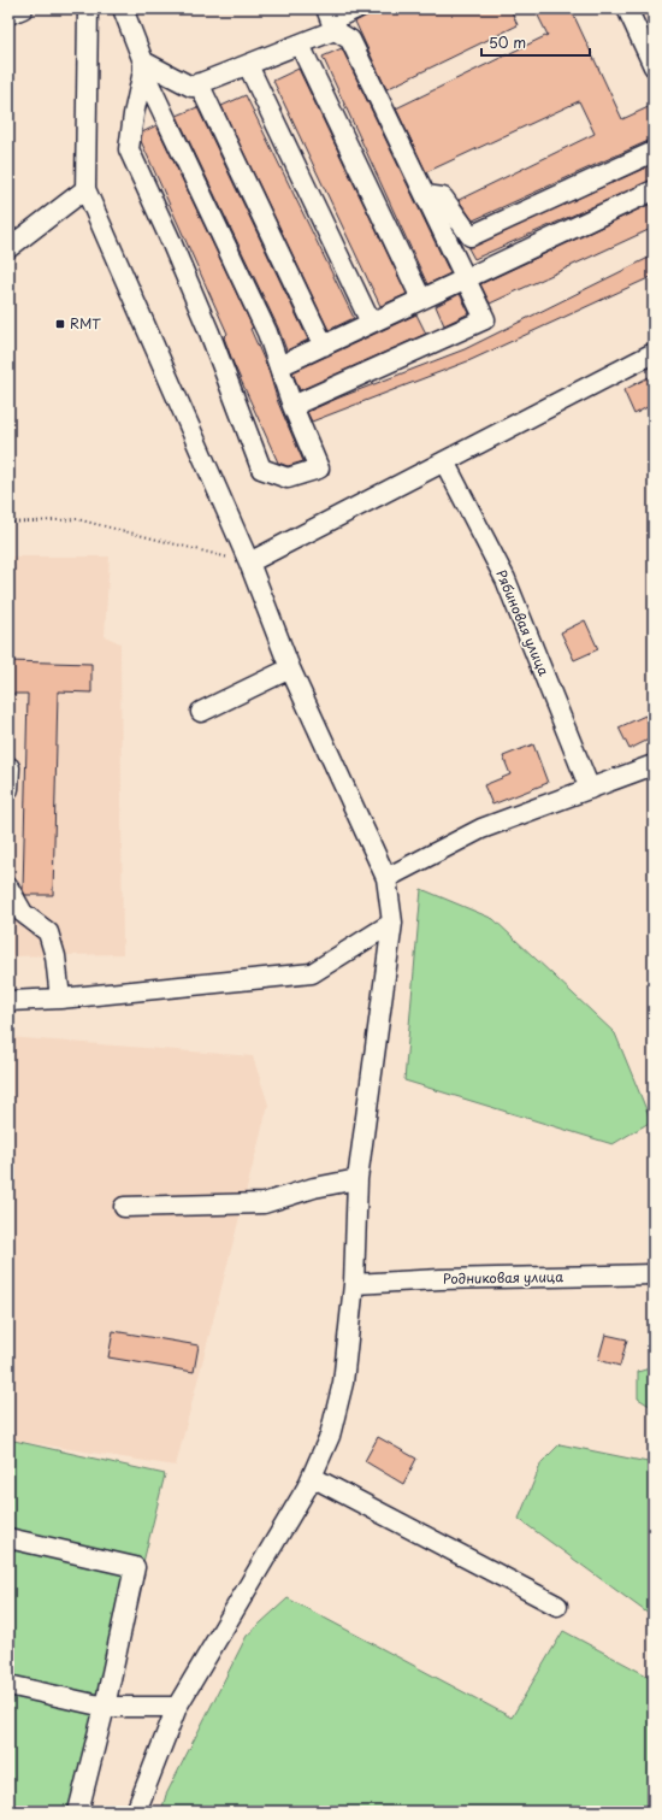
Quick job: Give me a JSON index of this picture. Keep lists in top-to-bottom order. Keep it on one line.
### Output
{"streets":{"street":["Рябиновая улица","Родниковая улица"]},"places":{"transit":["RMT"]},"scale_bar":"50 m"}
